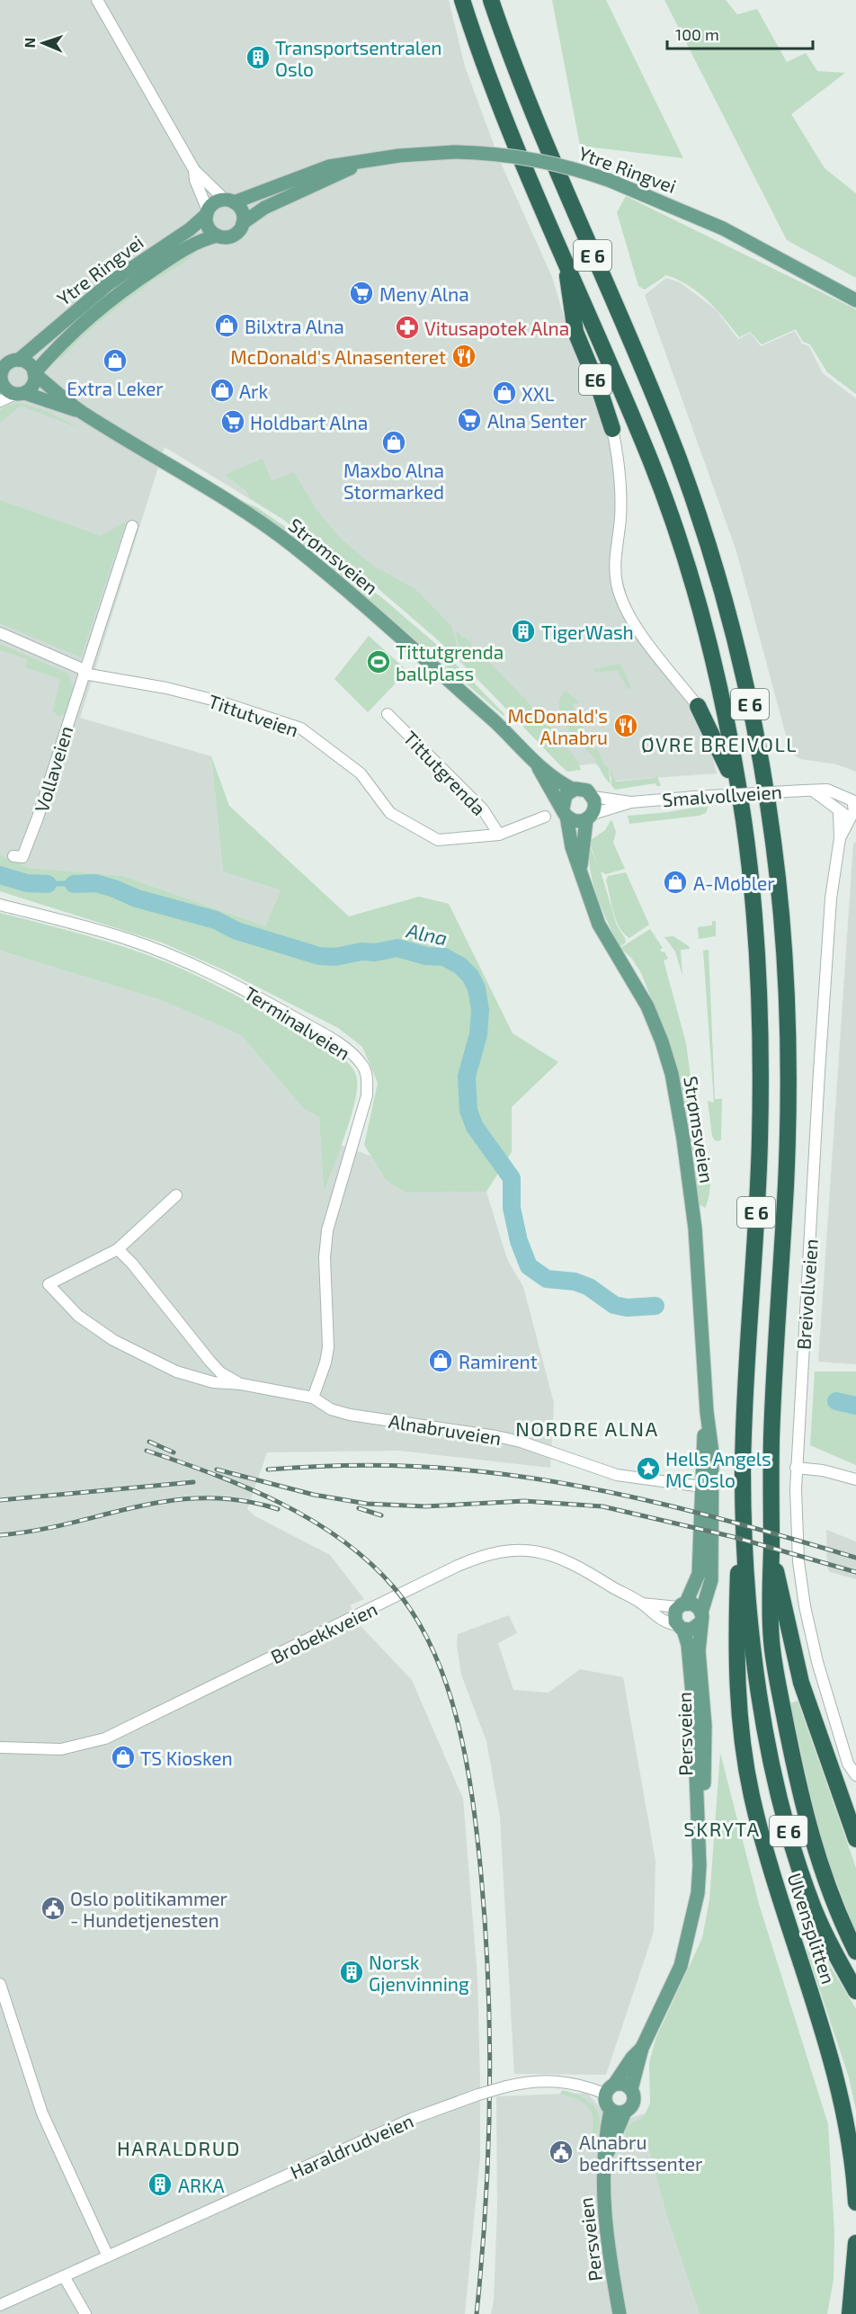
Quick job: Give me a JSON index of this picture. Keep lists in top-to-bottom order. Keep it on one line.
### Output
{"streets":{"highway":["E 6","E6","Ulvensplitten"],"main road":["Ytre Ringvei","Strømsveien","Persveien"],"street":["Tittutveien","Vollaveien","Tittutgrenda","Smalvollveien","Terminalveien","Breivollveien","Alnabruveien","Brobekkveien","Haraldrudveien"]},"crossings":[["Ytre Ringvei","Strømsveien"],["E 6","E6"],["E 6","Ulvensplitten"],["Strømsveien","Smalvollveien"],["Strømsveien","Alnabruveien"],["Strømsveien","Brobekkveien"],["Strømsveien","Persveien"],["Tittutveien","Vollaveien"],["Tittutveien","Tittutgrenda"],["Smalvollveien","Breivollveien"],["Terminalveien","Alnabruveien"],["Brobekkveien","Persveien"],["Persveien","Haraldrudveien"]],"districts":["ØVRE BREIVOLL","NORDRE ALNA","SKRYTA","HARALDRUD"],"water":["Alna"],"places":{"building":["Transportsentralen Oslo","TigerWash","Norsk Gjenvinning","ARKA"],"supermarket":["Meny Alna","Alna Senter","Holdbart Alna"],"shop":["Bilxtra Alna","Extra Leker","Ark","XXL","Maxbo Alna Stormarked","A-Møbler","Ramirent","TS Kiosken"],"pharmacy":["Vitusapotek Alna"],"restaurant":["McDonald's Alnasenteret","McDonald's Alnabru"],"sports":["Tittutgrenda ballplass"],"place":["Hells Angels MC Oslo"],"public building":["Oslo politikammer - Hundetjenesten","Alnabru bedriftssenter"]},"scale_bar":"100 m","north":"left"}
